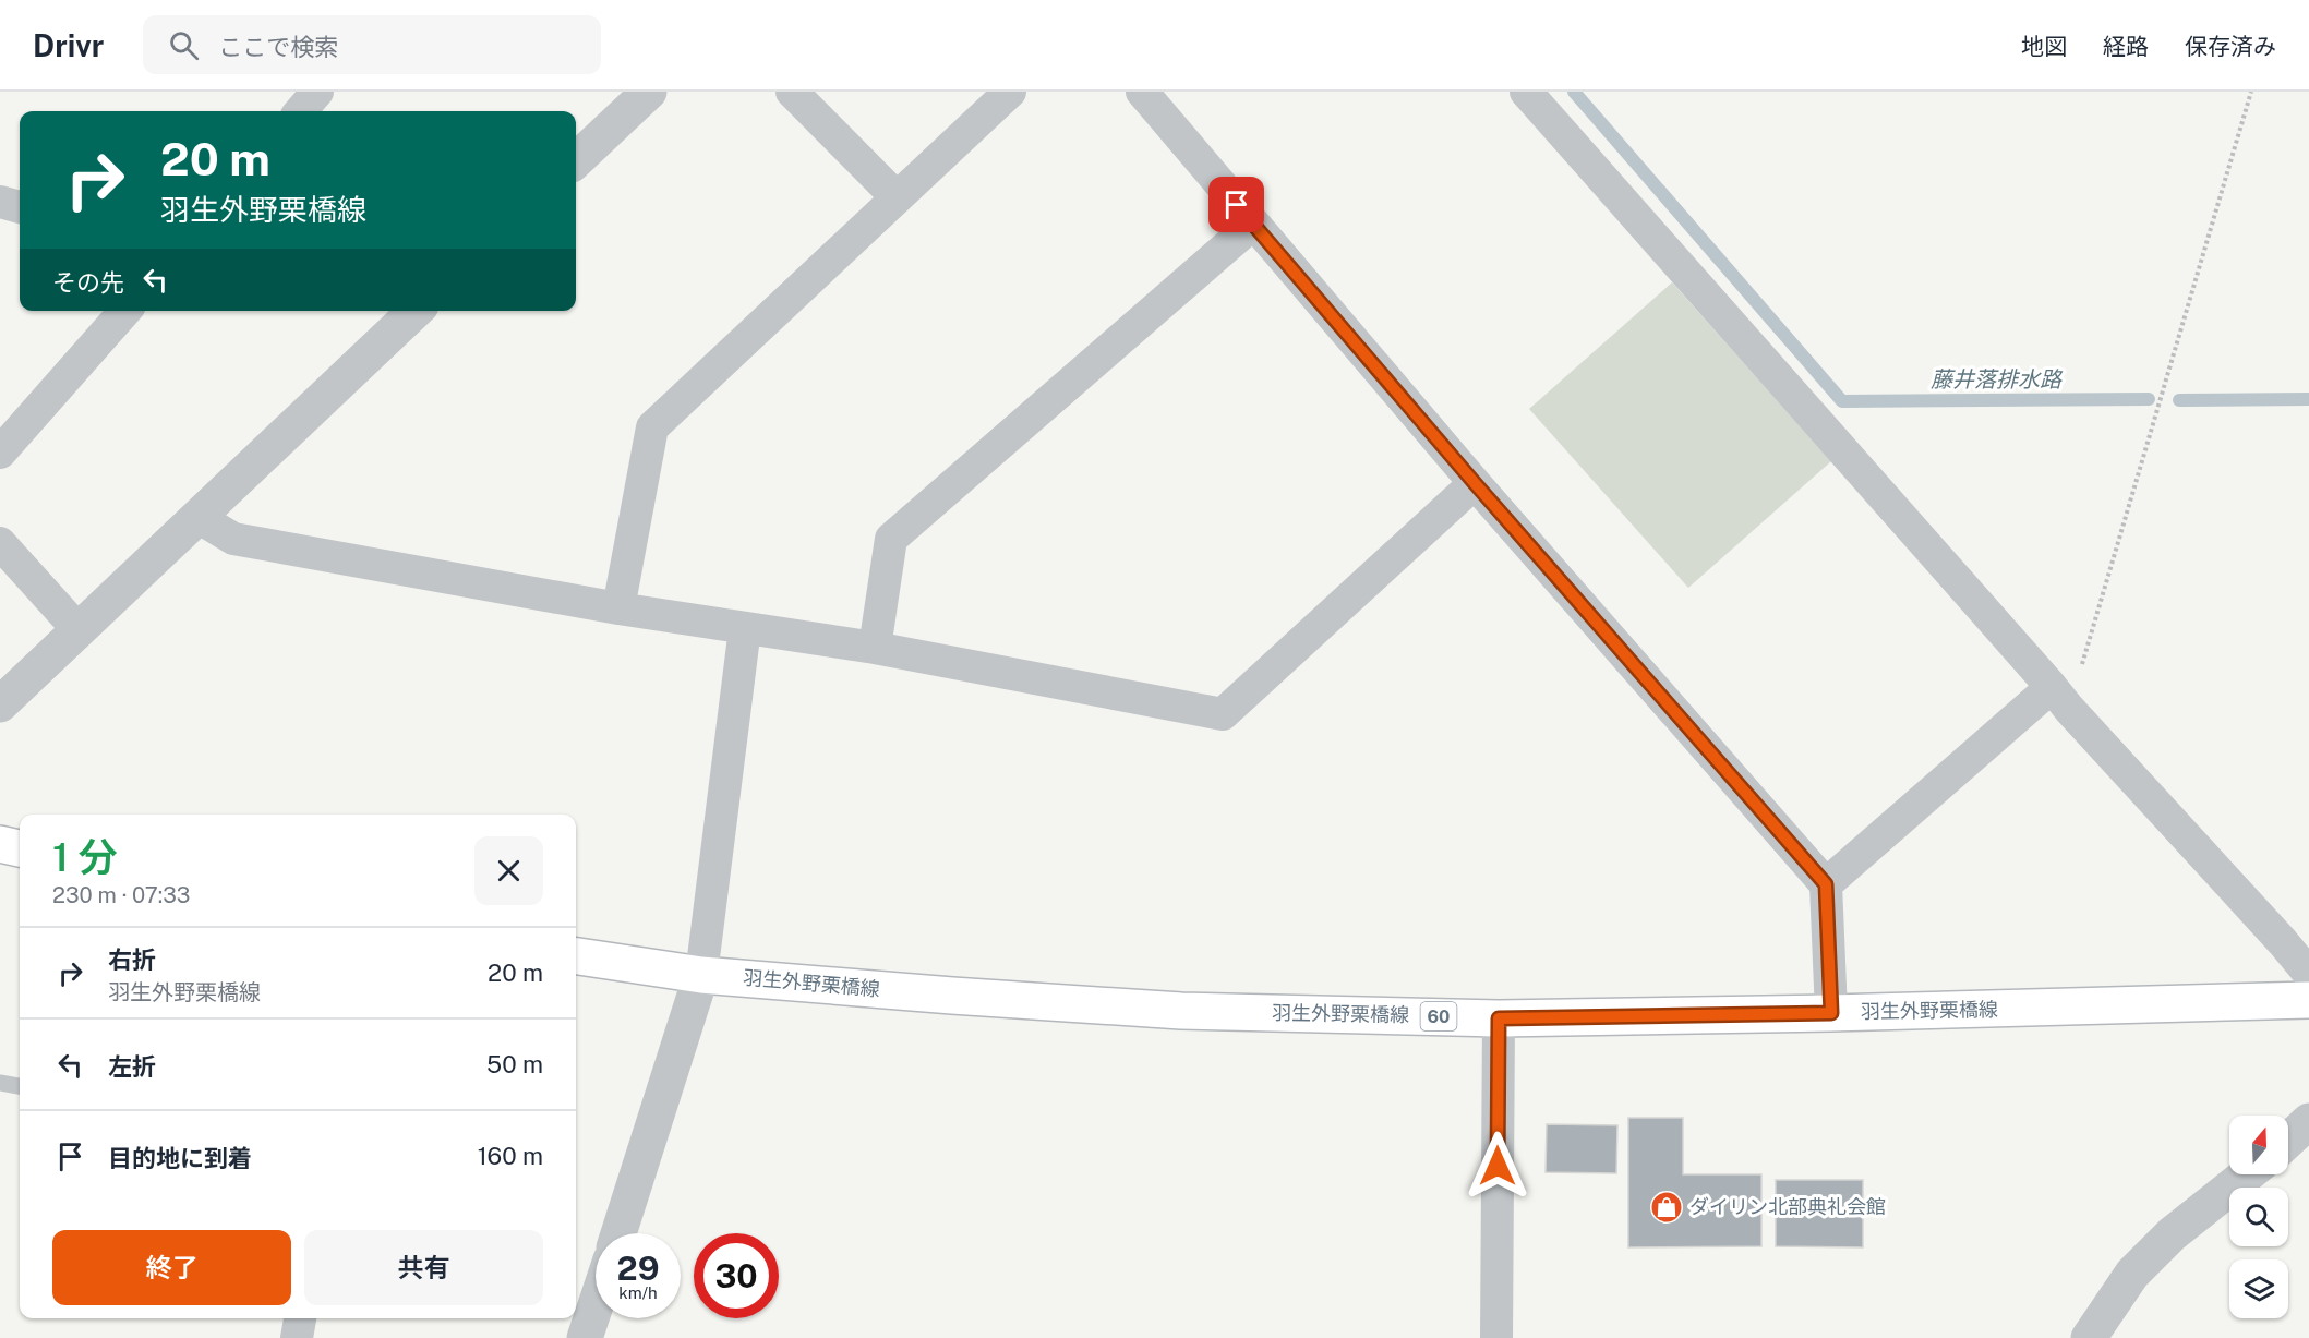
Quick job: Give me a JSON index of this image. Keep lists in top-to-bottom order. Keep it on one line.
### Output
{"streets":{"main road":["羽生外野栗橋線","60"]},"water":["藤井落排水路"],"places":{"shop":["ダイリン北部典礼会館"]},"north":"top","page":{"header":"Drivr","search":"ここで検索","nav":["地図","経路","保存済み"],"turn":["20 m","羽生外野栗橋線"],"then":"その先","heading":["1 分","230 m · 07:33"],"list":[{"name":"右折","note":"羽生外野栗橋線","value":"20 m"},{"name":"左折","value":"50 m"},{"name":"目的地に到着","value":"160 m"}],"buttons":["終了","共有"],"speed":"29 km/h","limit":"30"}}
